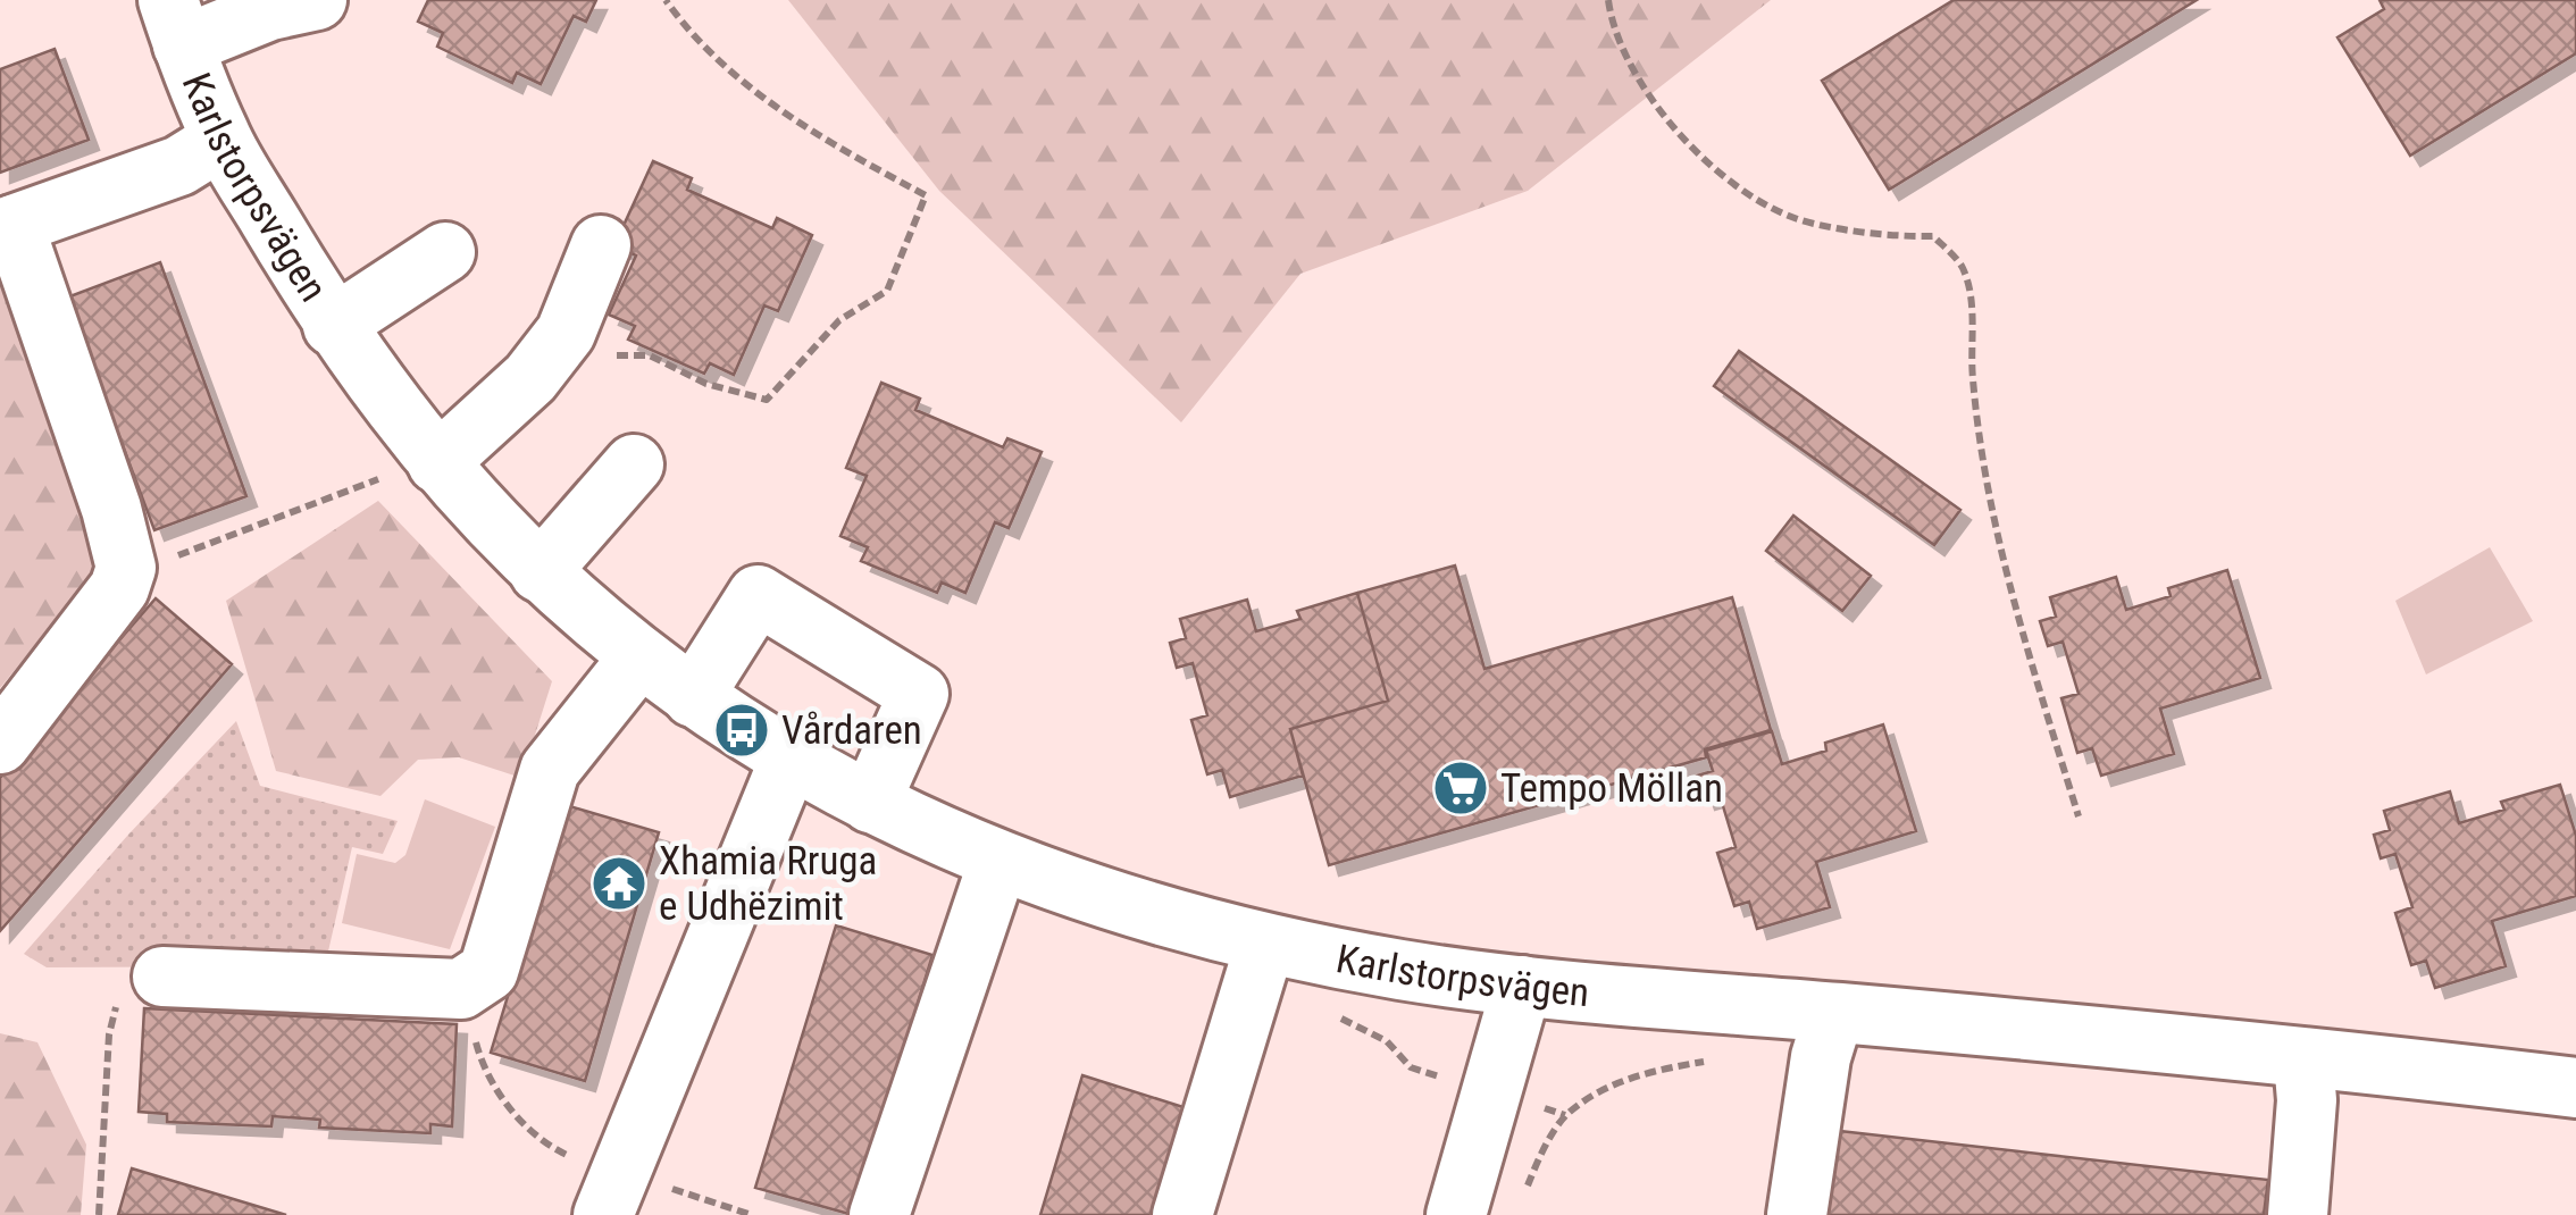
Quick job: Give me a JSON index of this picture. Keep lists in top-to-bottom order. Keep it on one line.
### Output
{"streets":{"street":["Karlstorpsvägen"]},"places":{"bus stop":["Vårdaren"],"supermarket":["Tempo Möllan"],"temple":["Xhamia Rruga e Udhëzimit"]}}
